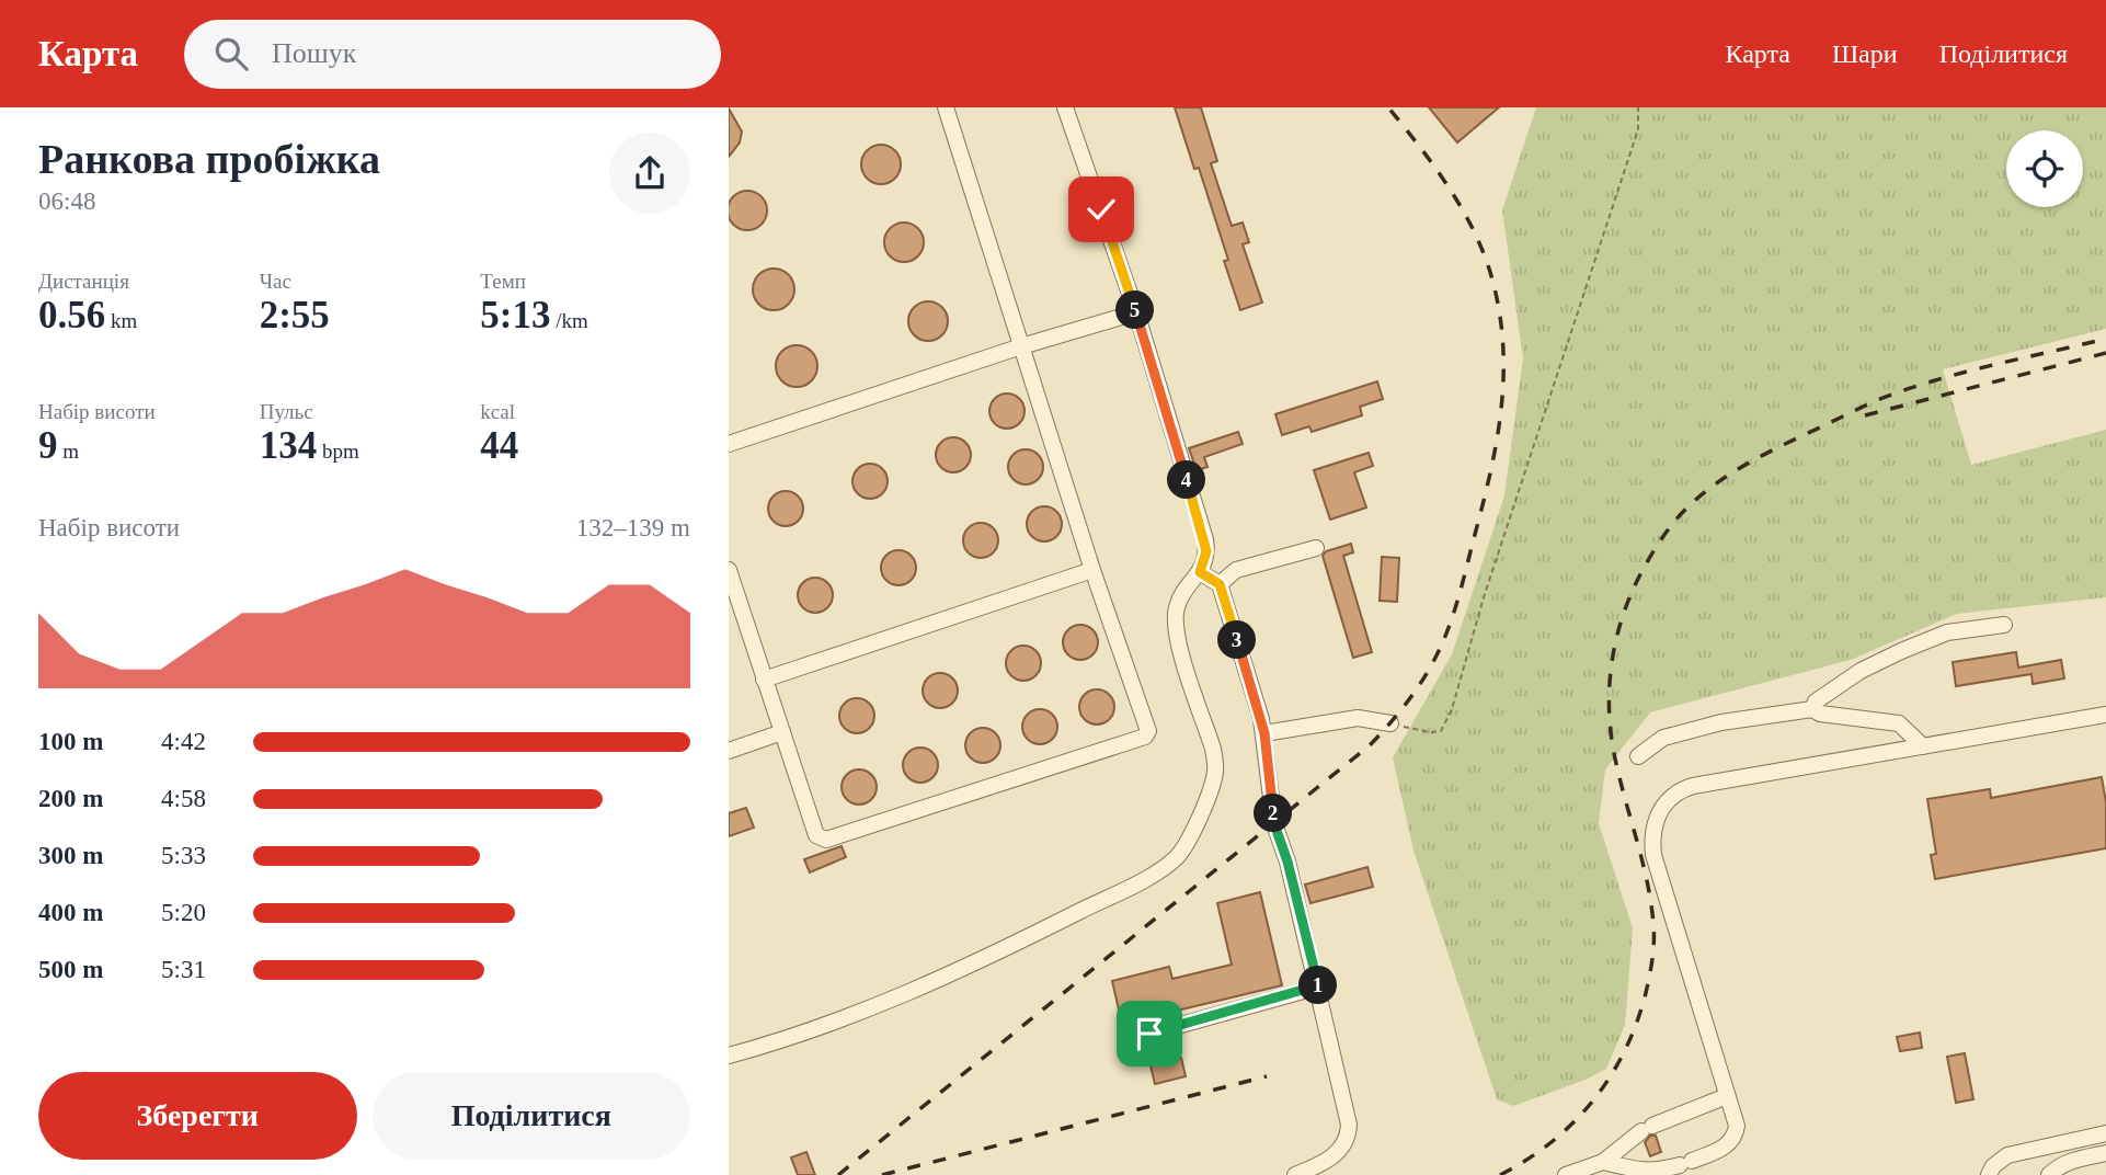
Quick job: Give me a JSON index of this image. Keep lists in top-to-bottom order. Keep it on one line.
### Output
{"page":{"header":"Карта","search":"Пошук","nav":["Карта","Шари","Поділитися"],"heading":["Ранкова пробіжка","06:48"],"stats":[["Дистанція","0.56 km"],["Час","2:55"],["Темп","5:13 /km"],["Набір висоти","9 m"],["Пульс","134 bpm"],["kcal","44"]],"pins":["5","4","3","2","1"],"chart":["Набір висоти","132–139 m"],"list":[{"name":"100 m","note":"4:42"},{"name":"200 m","note":"4:58"},{"name":"300 m","note":"5:33"},{"name":"400 m","note":"5:20"},{"name":"500 m","note":"5:31"}],"buttons":["Зберегти","Поділитися"]}}
